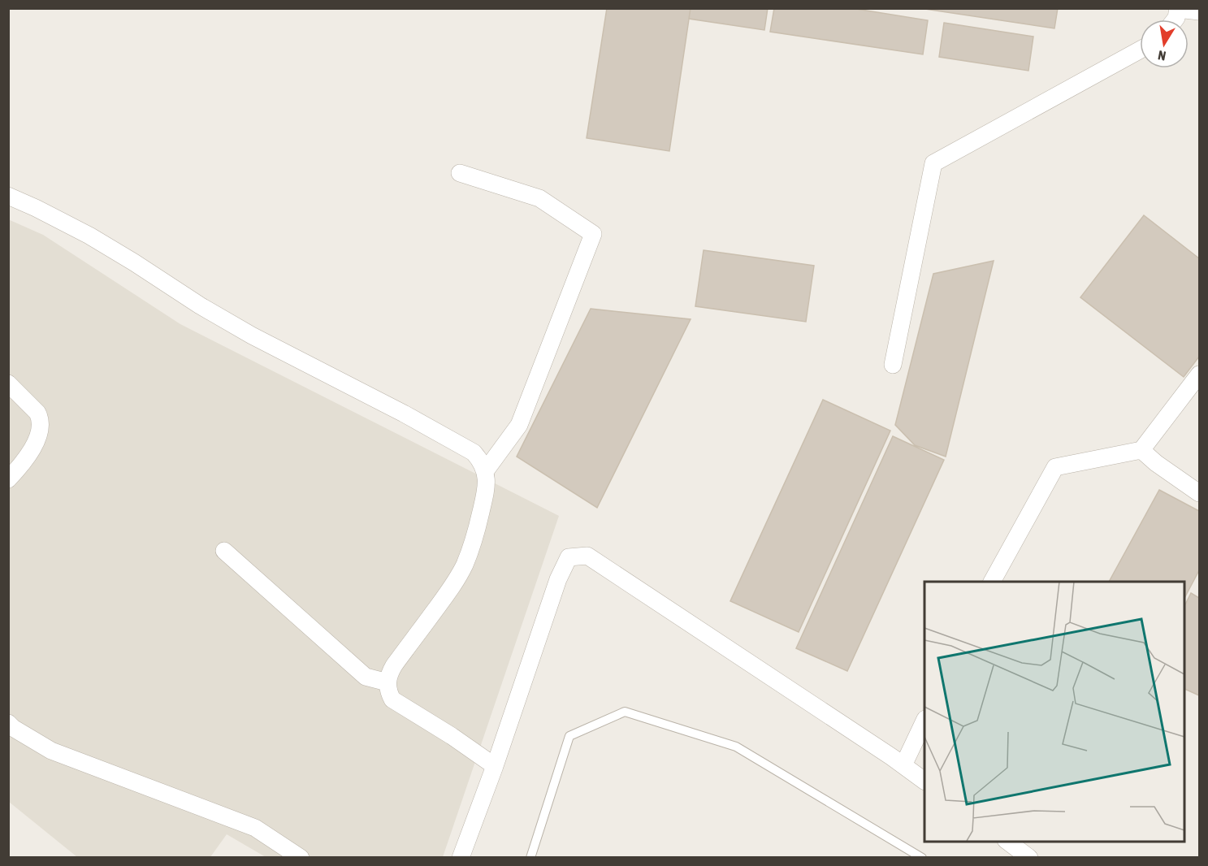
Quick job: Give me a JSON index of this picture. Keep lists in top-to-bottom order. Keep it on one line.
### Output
{"north":"bottom"}
